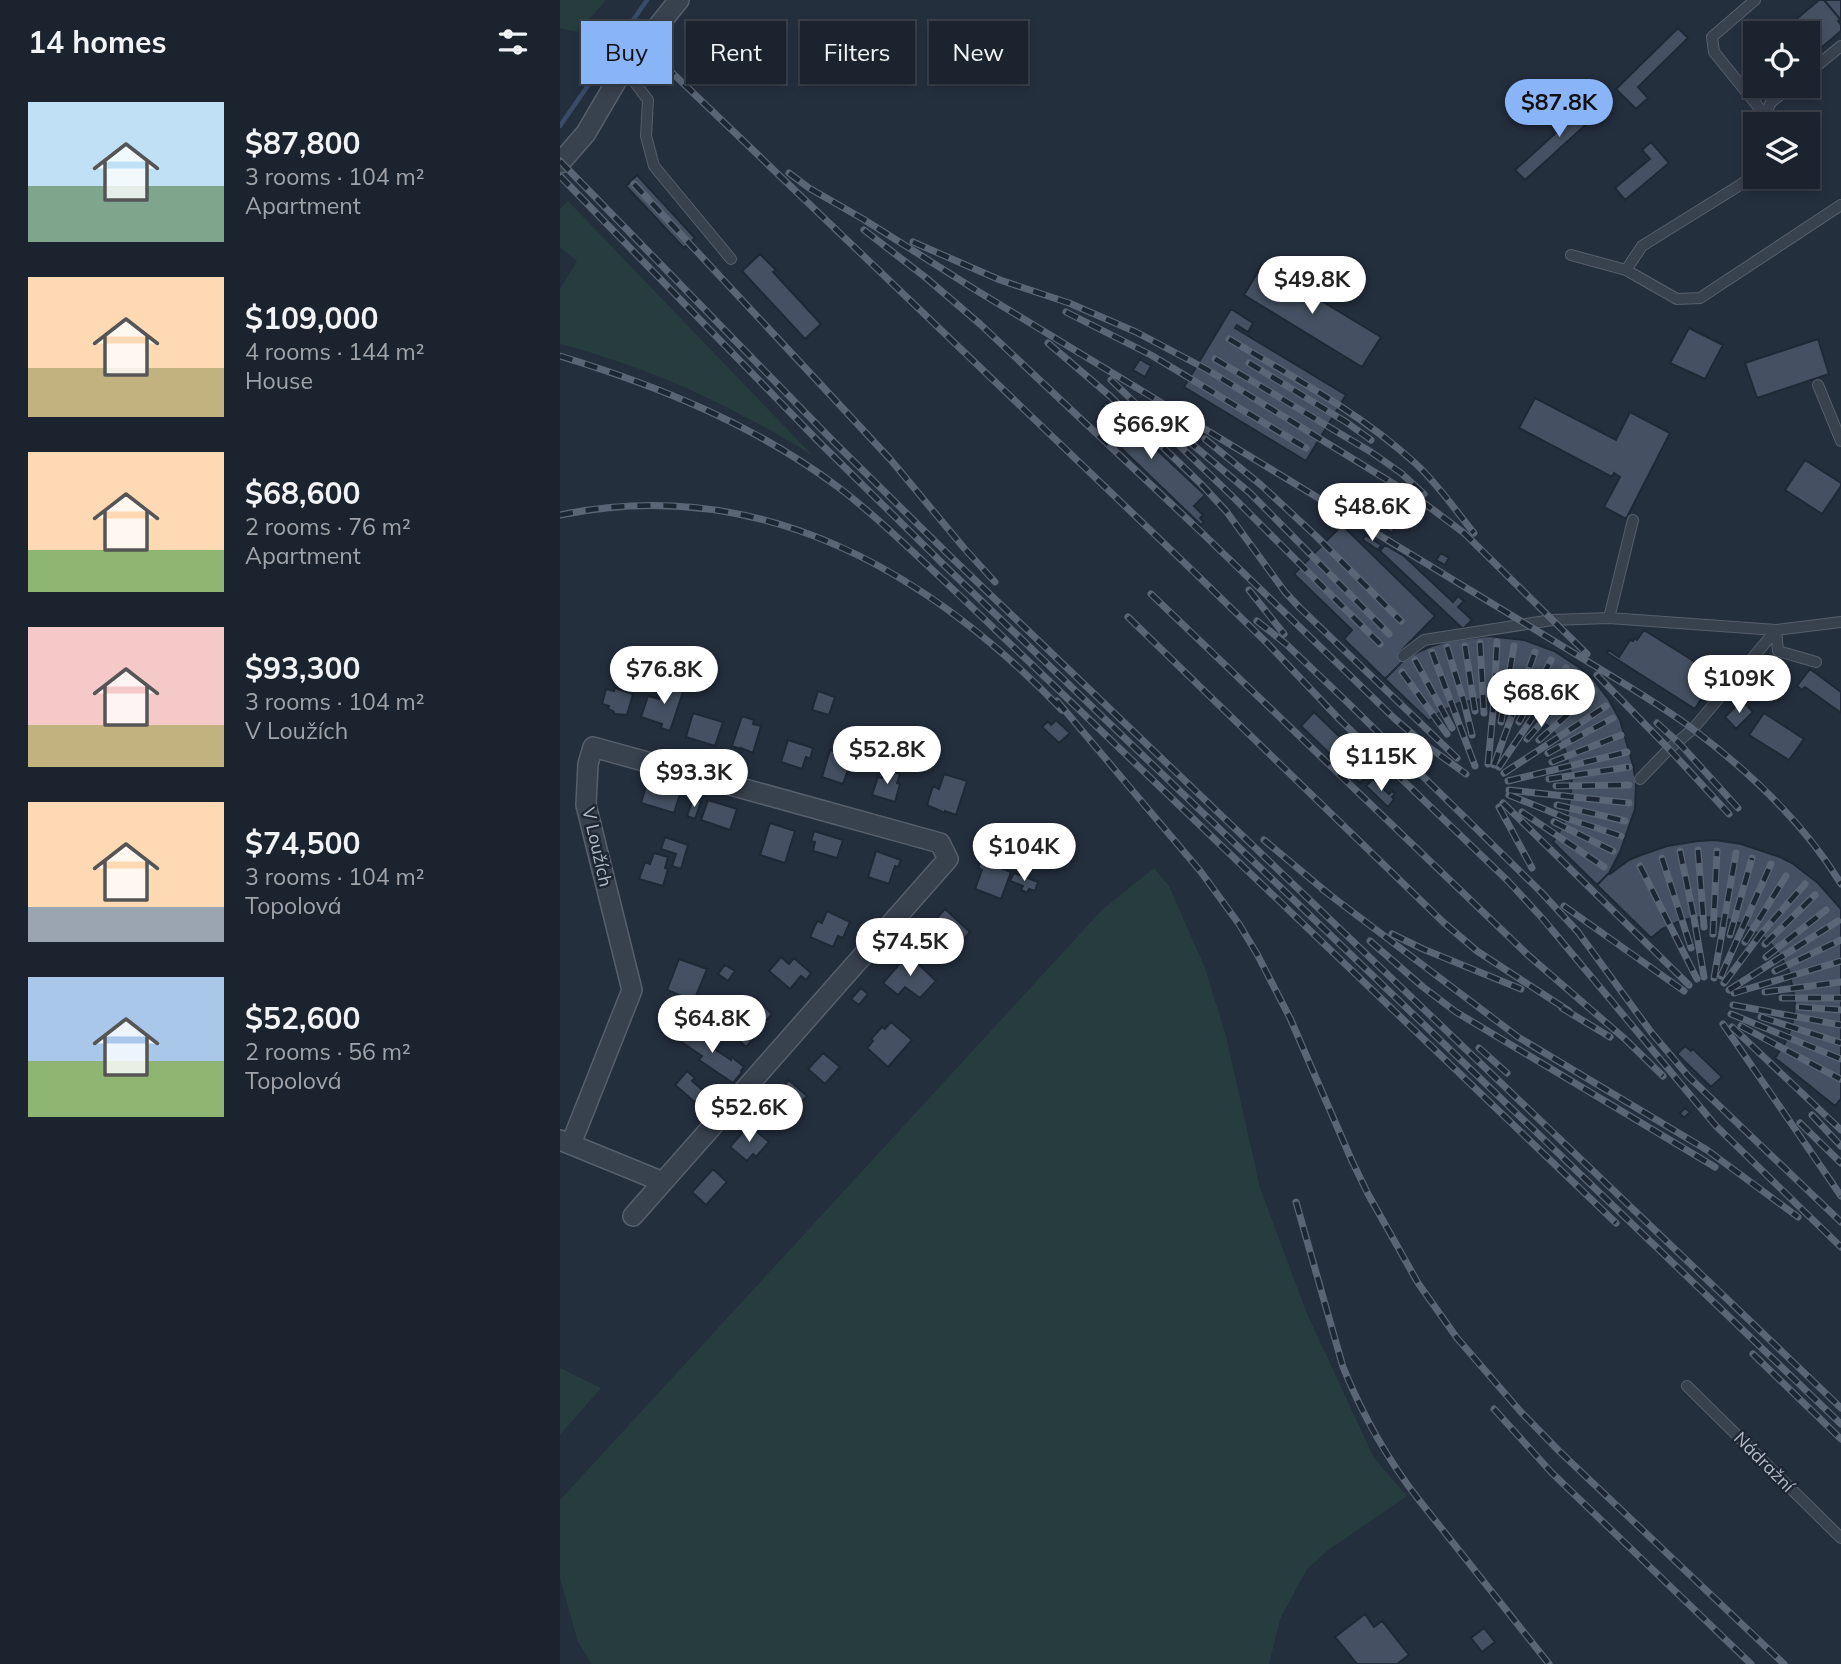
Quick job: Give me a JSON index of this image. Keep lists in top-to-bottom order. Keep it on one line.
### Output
{"streets":{"street":["V Loužích"],"lane":["Nádražní"]},"page":{"heading":"14 homes","chip":["Buy","Rent","Filters","New"],"price":["$87.8K","$49.8K","$66.9K","$48.6K","$76.8K","$109K","$68.6K","$52.8K","$115K","$93.3K","$104K","$74.5K","$64.8K","$52.6K"],"list":[{"name":"$87,800","note":"3 rooms · 104 m² · Apartment"},{"name":"$109,000","note":"4 rooms · 144 m² · House"},{"name":"$68,600","note":"2 rooms · 76 m² · Apartment"},{"name":"$93,300","note":"3 rooms · 104 m² · V Loužích"},{"name":"$74,500","note":"3 rooms · 104 m² · Topolová"},{"name":"$52,600","note":"2 rooms · 56 m² · Topolová"}]}}
